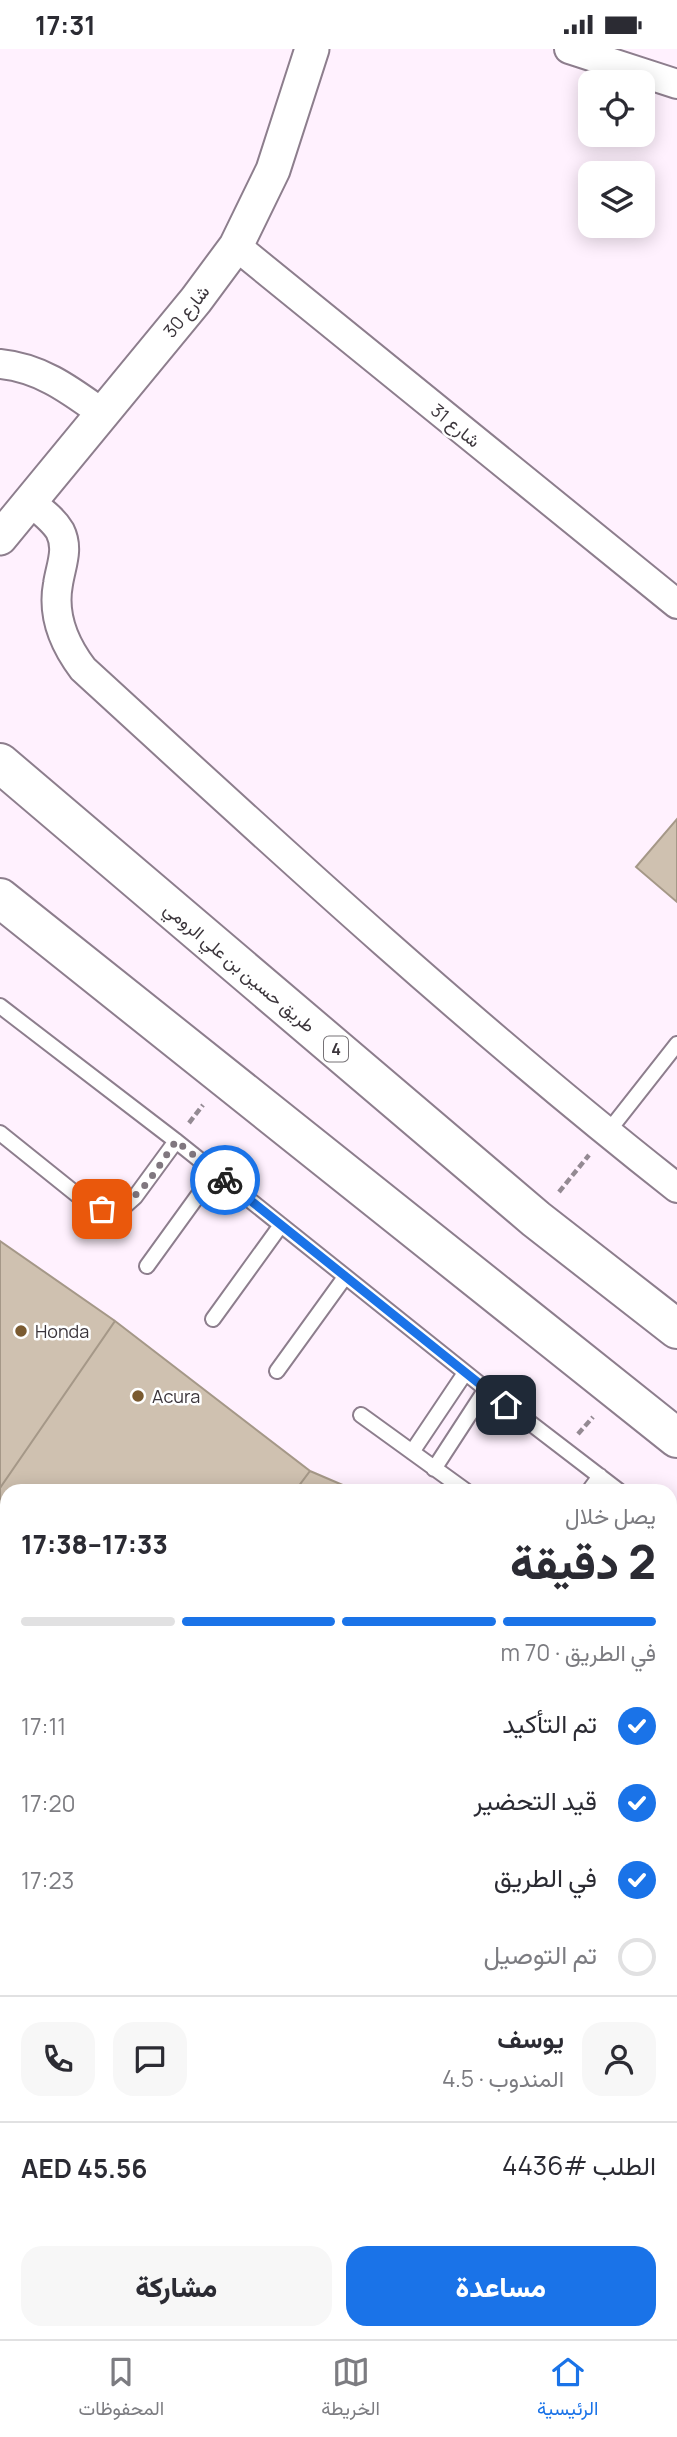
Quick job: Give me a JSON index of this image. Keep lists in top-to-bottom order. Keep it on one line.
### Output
{"streets":{"highway":["طريق حسين بن علي الرومي","4"],"street":["شارع 30","شارع 31"]},"crossings":[["شارع 30","شارع 31"]],"places":["Honda","Acura"],"page":{"status":"17:31","heading":["2 دقيقة","يصل خلال","17:33–17:38"],"panel":["يوسف","المندوب · 4.5","الطلب #4436","AED 45.56"],"bar":"في الطريق · 70 m","list":[["تم التأكيد","17:11"],["قيد التحضير","17:20"],["في الطريق","17:23"],"تم التوصيل"],"buttons":["مساعدة","مشاركة"],"tabs":["الرئيسية","الخريطة","المحفوظات"]}}
